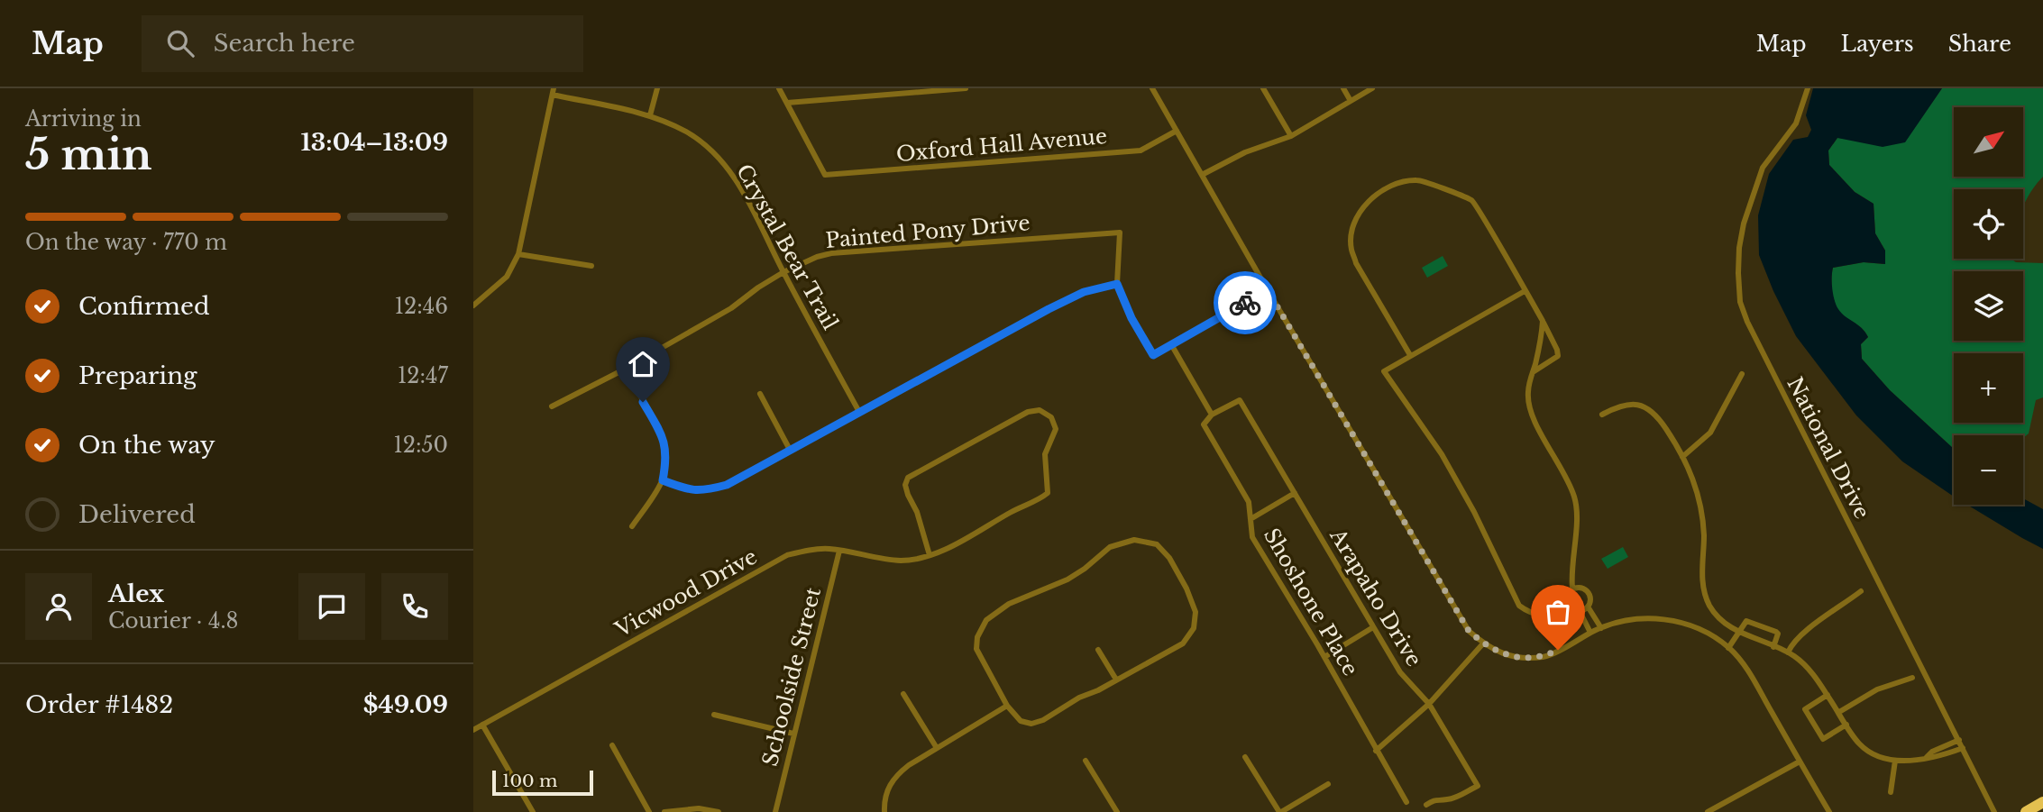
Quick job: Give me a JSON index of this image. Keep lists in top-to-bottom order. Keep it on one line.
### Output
{"streets":{"street":["Oxford Hall Avenue","Painted Pony Drive","Crystal Bear Trail","National Drive","Vicwood Drive","Arapaho Drive","Shoshone Place","Schoolside Street"]},"crossings":[["Painted Pony Drive","Crystal Bear Trail"],["Vicwood Drive","Schoolside Street"],["Arapaho Drive","Shoshone Place"]],"scale_bar":"100 m","north":"top right","page":{"header":"Map","search":"Search here","nav":["Map","Layers","Share"],"heading":["5 min","Arriving in","13:04–13:09"],"panel":["Alex","Courier · 4.8","Order #1482","$49.09"],"map_buttons":["+","−"],"bar":"On the way · 770 m","list":[["Confirmed","12:46"],["Preparing","12:47"],["On the way","12:50"],"Delivered"],"scale":"100 m"}}
